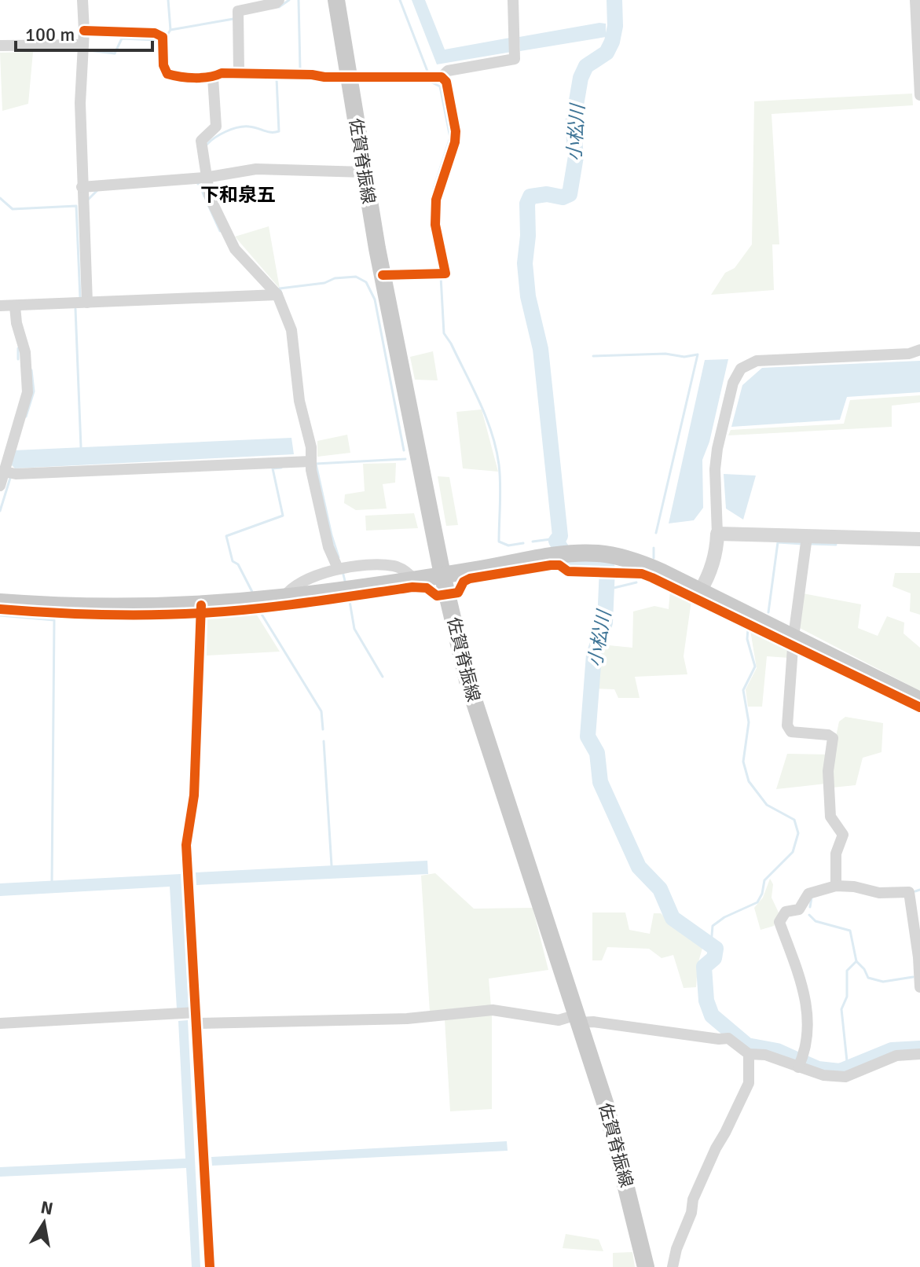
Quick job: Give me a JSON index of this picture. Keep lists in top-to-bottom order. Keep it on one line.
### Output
{"streets":{"main road":["佐賀脊振線"]},"districts":["下和泉五"],"water":["小松川"],"scale_bar":"100 m","north":"top"}
